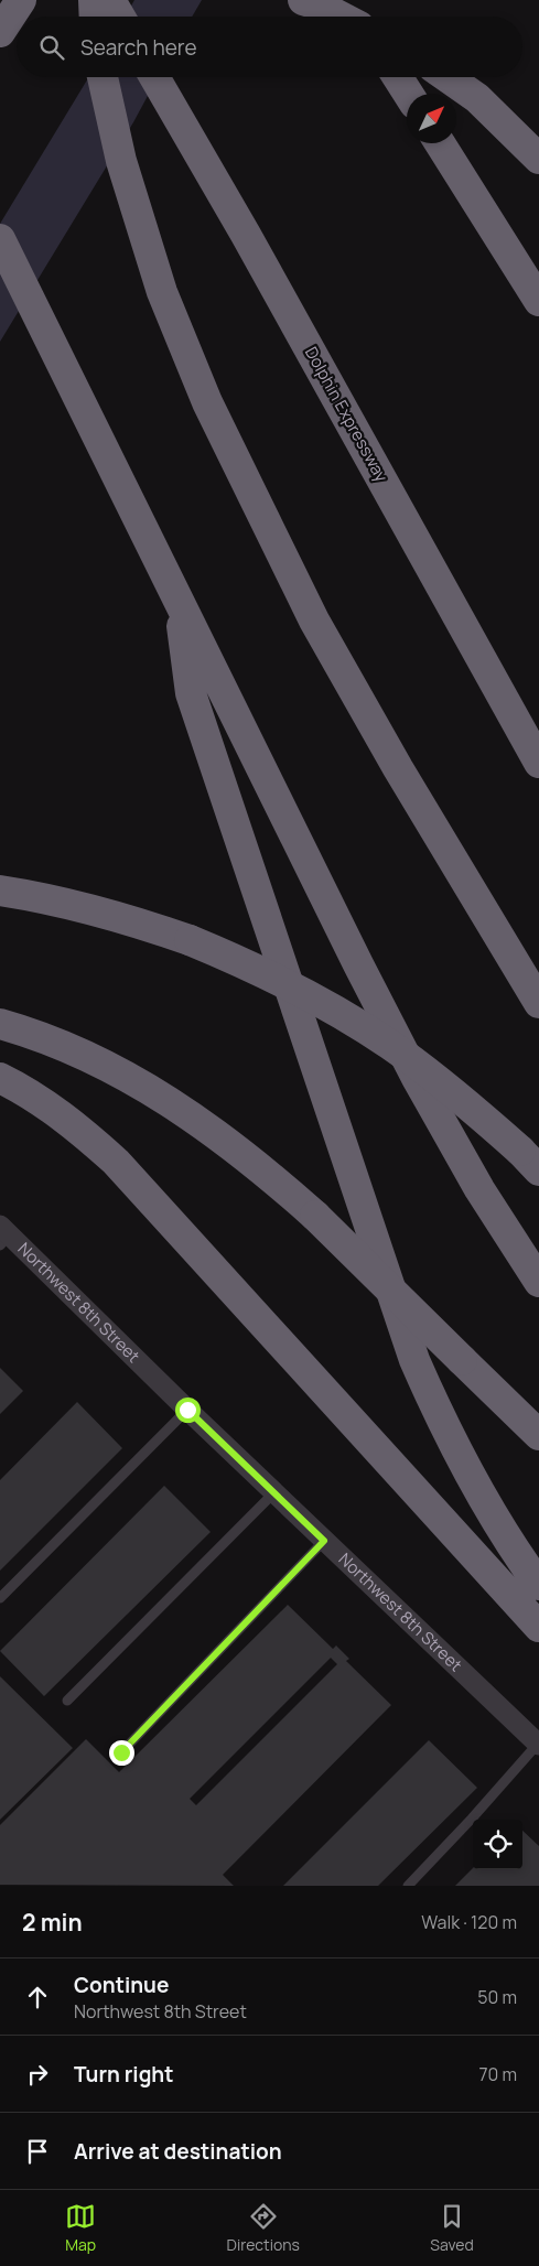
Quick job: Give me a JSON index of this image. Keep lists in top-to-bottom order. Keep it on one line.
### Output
{"streets":{"highway":["Dolphin Expressway"],"street":["Northwest 8th Street"]},"north":"top right","page":{"search":"Search here","heading":["2 min","Walk · 120 m"],"list":[["Continue","Northwest 8th Street","50 m"],["Turn right","70 m"],"Arrive at destination"],"nav":["Map","Directions","Saved"]}}
